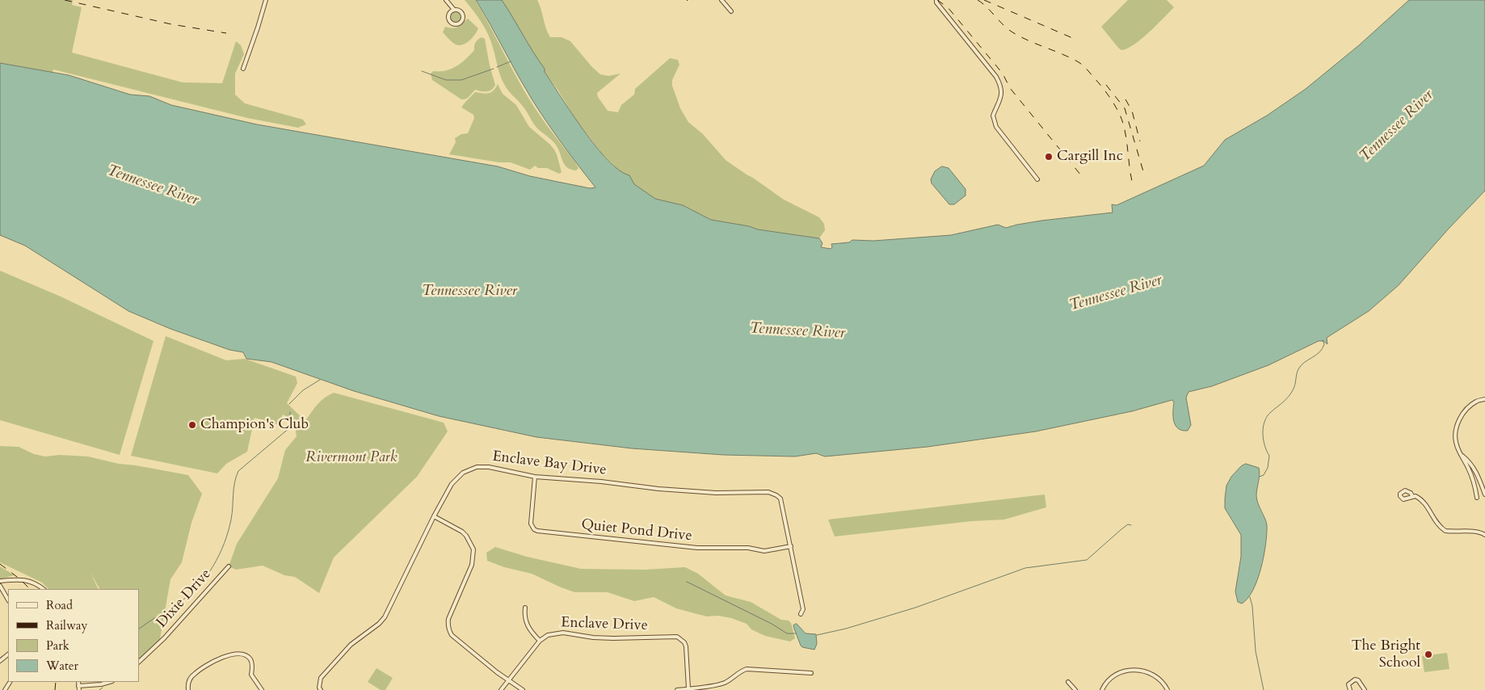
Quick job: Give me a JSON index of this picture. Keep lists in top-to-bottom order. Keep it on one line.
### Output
{"streets":{"street":["Enclave Bay Drive","Quiet Pond Drive","Dixie Drive","Enclave Drive"]},"crossings":[["Enclave Bay Drive","Quiet Pond Drive"]],"water":["Tennessee River"],"parks":["Rivermont Park"],"places":["Cargill Inc","Champion's Club","The Bright School"],"legend":["Road","Railway","Park","Water"]}
